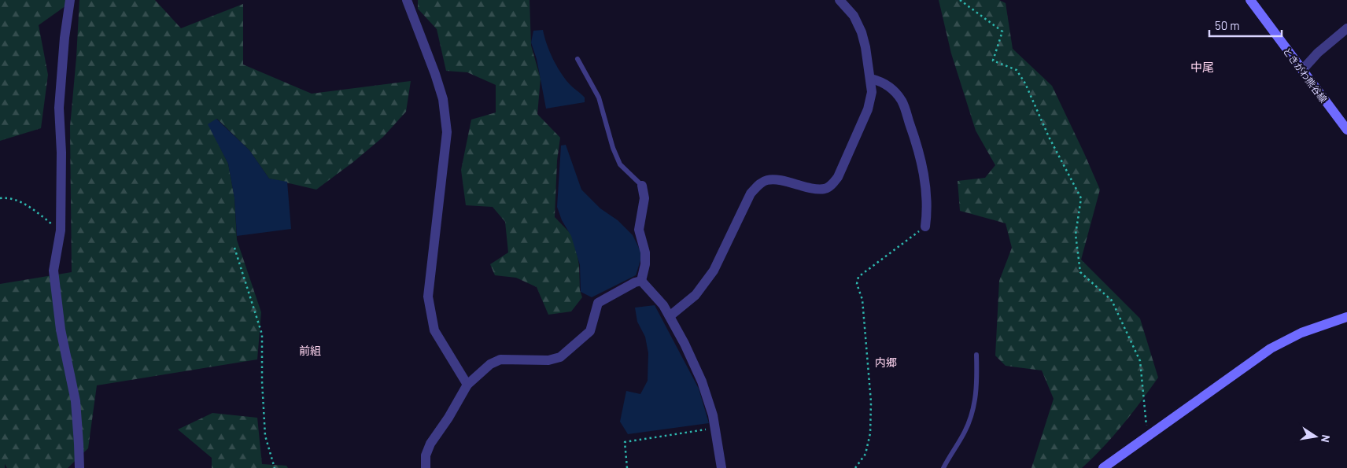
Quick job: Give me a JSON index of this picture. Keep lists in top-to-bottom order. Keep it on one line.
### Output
{"streets":{"street":["ときがわ熊谷線"]},"districts":["中尾","前組","内郷"],"scale_bar":"50 m","north":"right"}
